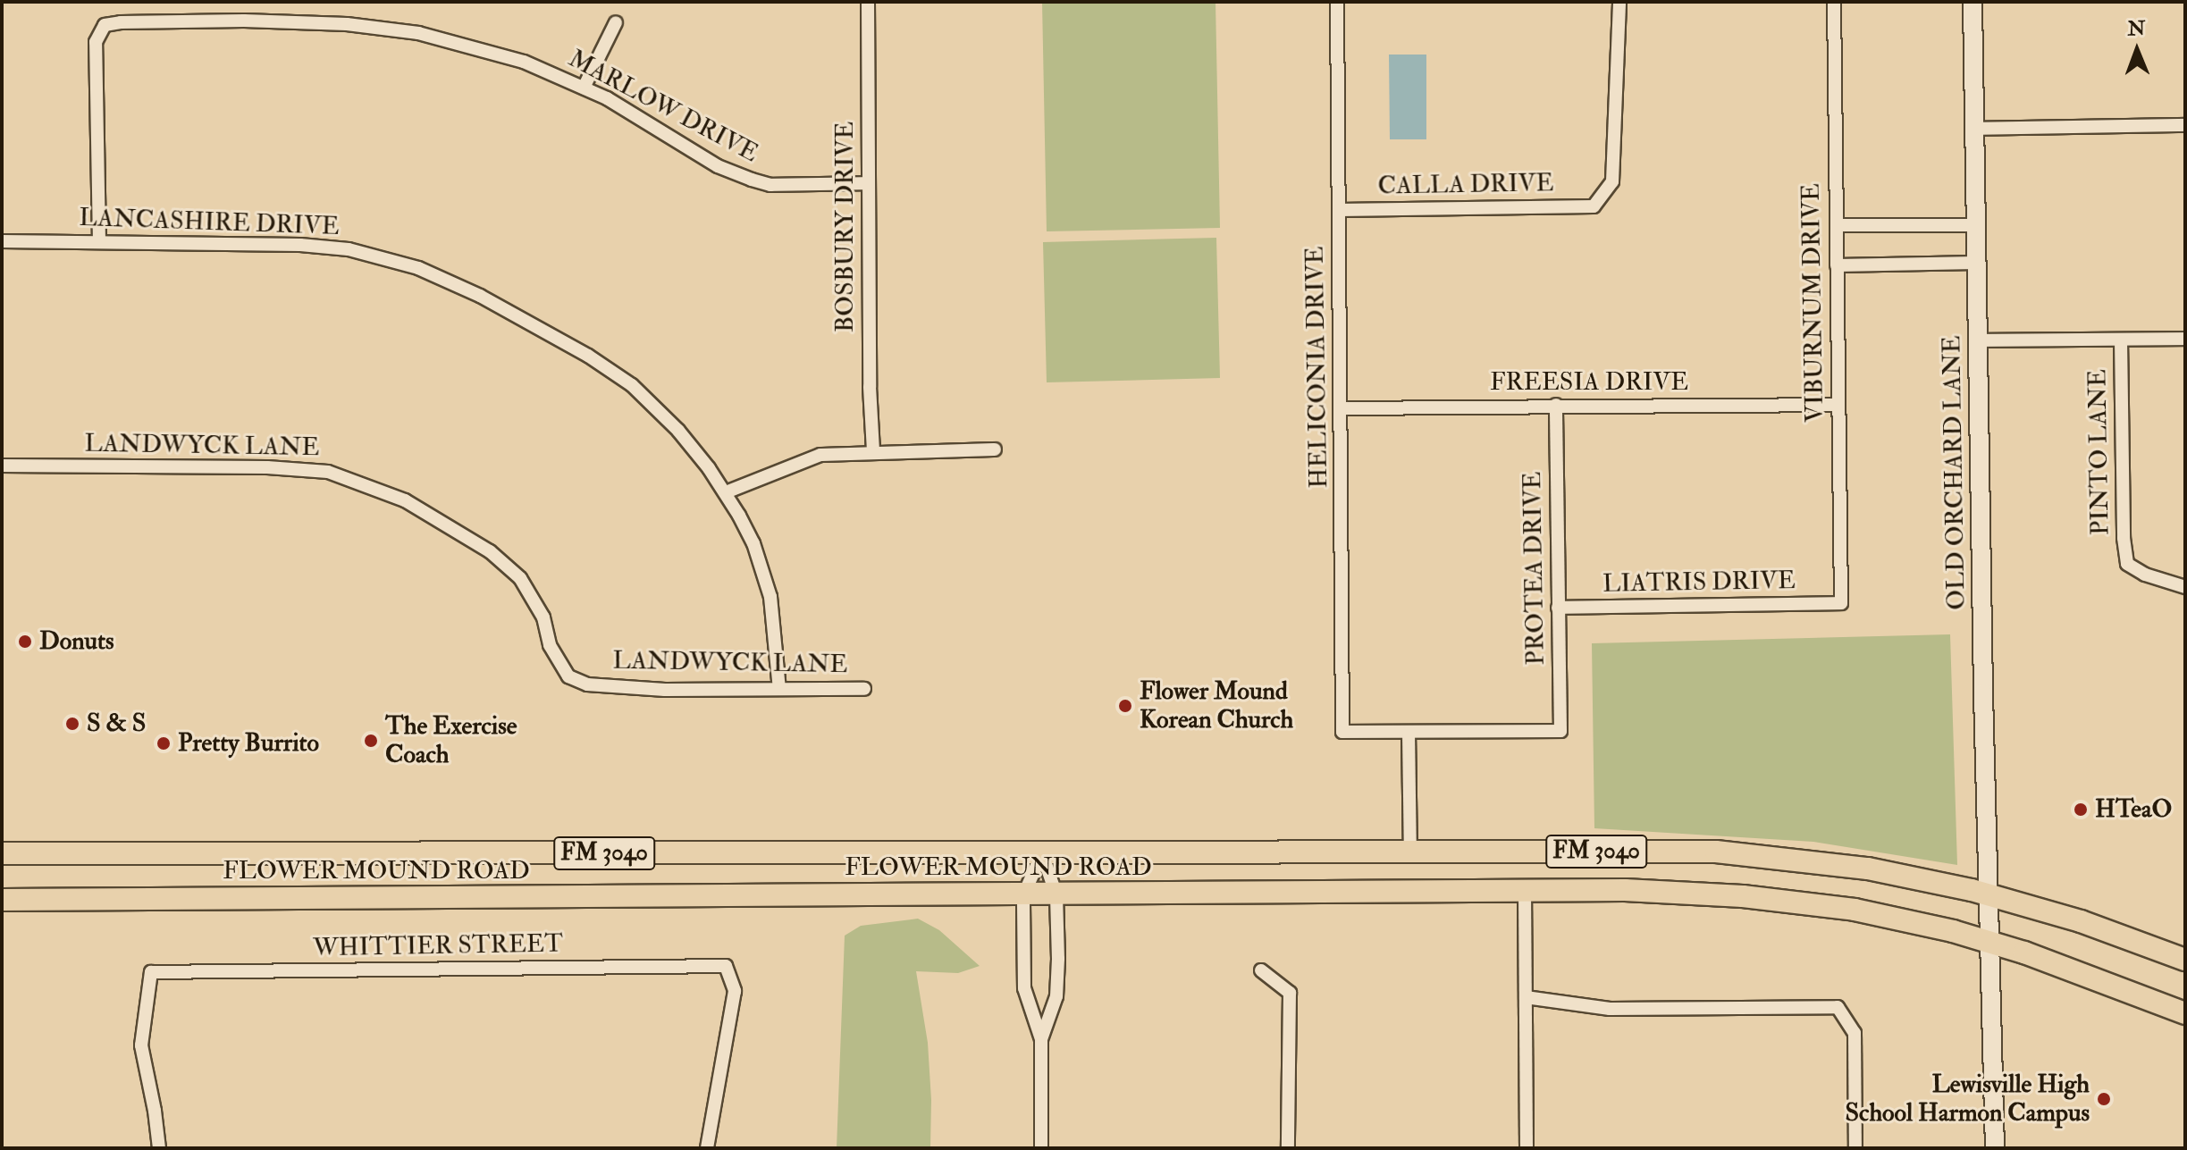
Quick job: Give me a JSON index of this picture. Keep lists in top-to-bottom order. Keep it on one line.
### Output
{"streets":{"main road":["FM 3040","FLOWER MOUND ROAD"],"street":["MARLOW DRIVE","CALLA DRIVE","LANCASHIRE DRIVE","BOSBURY DRIVE","VIBURNUM DRIVE","HELICONIA DRIVE","FREESIA DRIVE","LANDWYCK LANE","PINTO LANE","OLD ORCHARD LANE","PROTEA DRIVE","LIATRIS DRIVE","WHITTIER STREET"]},"crossings":[["MARLOW DRIVE","LANCASHIRE DRIVE"],["MARLOW DRIVE","BOSBURY DRIVE"],["CALLA DRIVE","HELICONIA DRIVE"],["LANCASHIRE DRIVE","LANDWYCK LANE"],["VIBURNUM DRIVE","FREESIA DRIVE"],["VIBURNUM DRIVE","LIATRIS DRIVE"],["HELICONIA DRIVE","FREESIA DRIVE"],["HELICONIA DRIVE","PROTEA DRIVE"],["FREESIA DRIVE","PROTEA DRIVE"],["OLD ORCHARD LANE","FM 3040"],["OLD ORCHARD LANE","FLOWER MOUND ROAD"],["PROTEA DRIVE","LIATRIS DRIVE"],["FM 3040","FLOWER MOUND ROAD"]],"places":["Donuts","Flower Mound Korean Church","S & S","The Exercise Coach","Pretty Burrito","HTeaO","Lewisville High School Harmon Campus"],"north":"top"}
